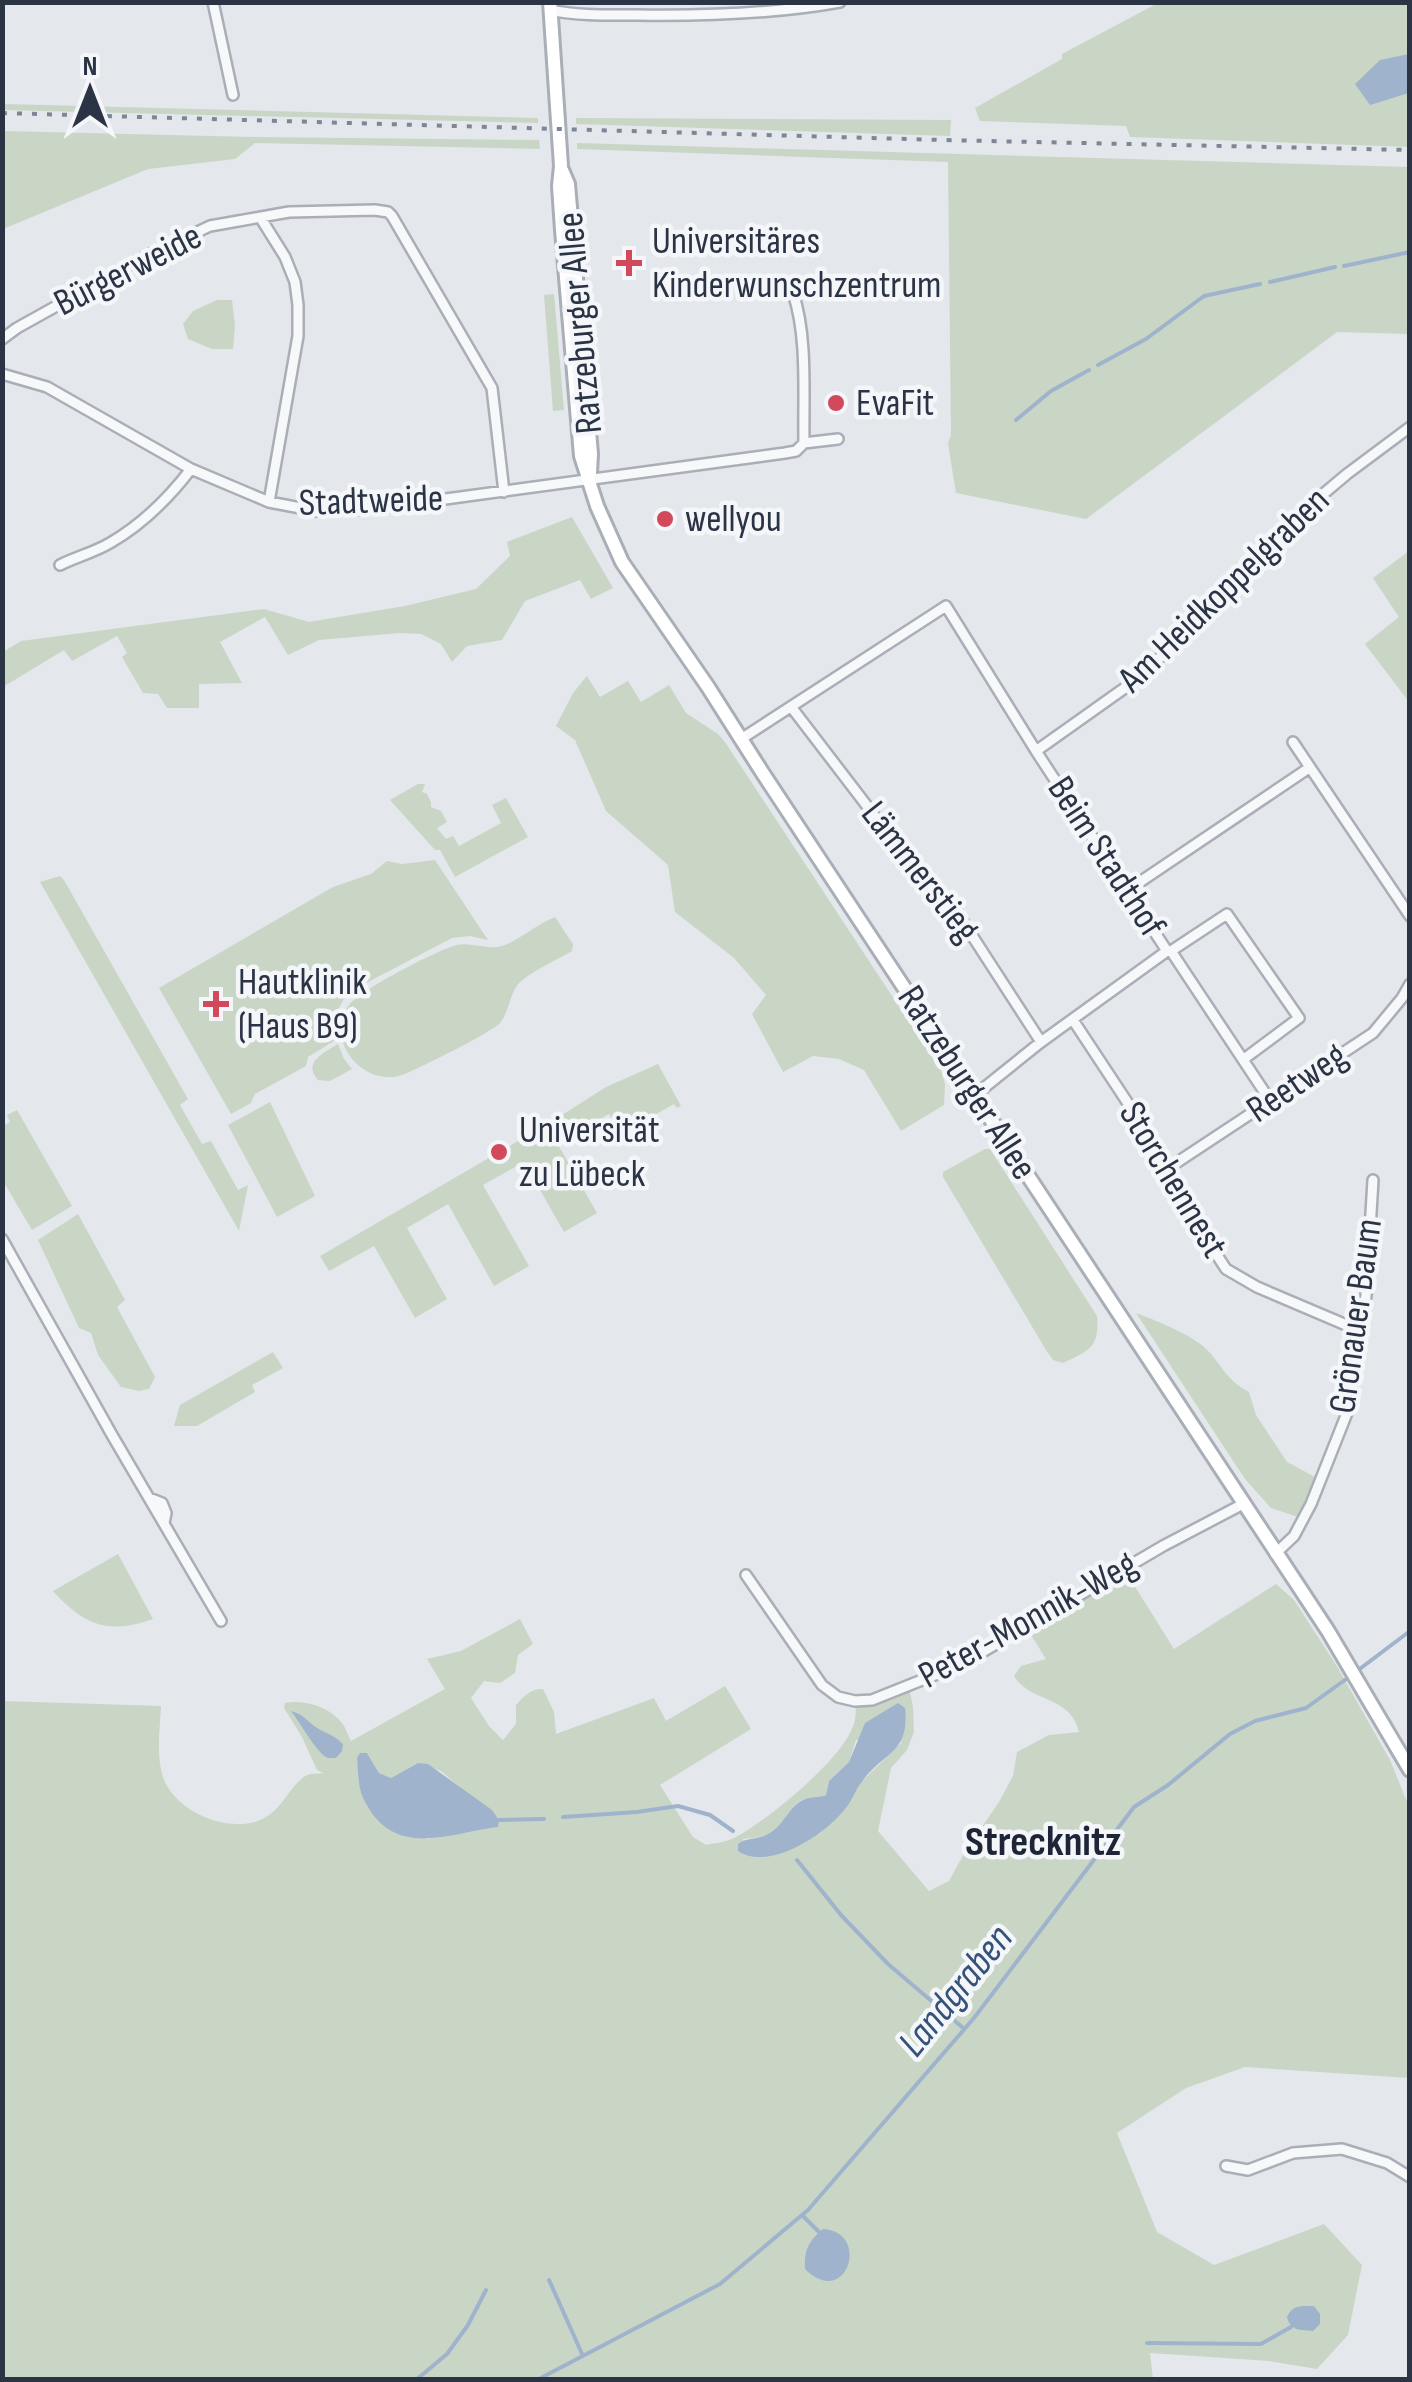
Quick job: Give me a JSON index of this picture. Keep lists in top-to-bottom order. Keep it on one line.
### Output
{"streets":{"main road":["Ratzeburger Allee"],"street":["Bürgerweide","Stadtweide","Am Heidkoppelgraben","Beim Stadthof","Lämmerstieg","Reetweg","Storchennest","Grönauer Baum","Peter-Monnik-Weg"]},"crossings":[["Bürgerweide","Stadtweide"],["Ratzeburger Allee","Stadtweide"],["Ratzeburger Allee","Grönauer Baum"],["Ratzeburger Allee","Peter-Monnik-Weg"],["Am Heidkoppelgraben","Beim Stadthof"],["Beim Stadthof","Lämmerstieg"],["Beim Stadthof","Reetweg"],["Reetweg","Storchennest"],["Storchennest","Grönauer Baum"]],"districts":["Strecknitz"],"water":["Landgraben"],"places":{"health":["Universitäres Kinderwunschzentrum","Hautklinik (Haus B9)"],"other":["EvaFit","wellyou","Universität zu Lübeck"]},"north":"top"}
